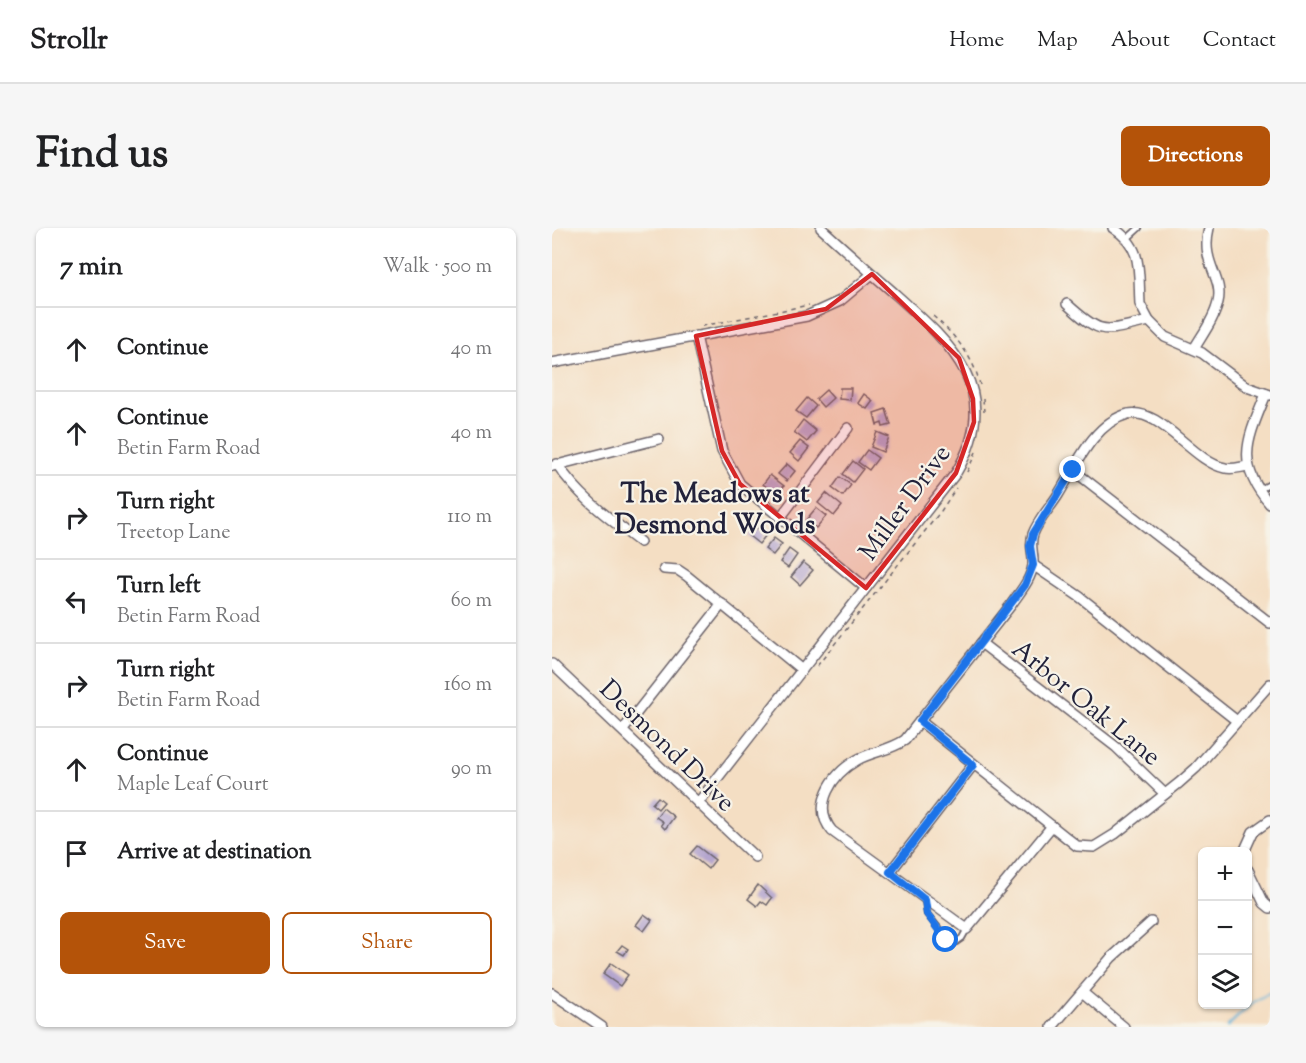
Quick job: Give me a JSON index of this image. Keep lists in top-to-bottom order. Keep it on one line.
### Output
{"streets":{"street":["Miller Drive","Arbor Oak Lane","Desmond Drive"]},"crossings":[["Miller Drive","Desmond Drive"]],"districts":["The Meadows at Desmond Woods"],"page":{"header":"Strollr","nav":["Home","Map","About","Contact"],"title":"Find us","buttons":["Directions",["Save","Share"]],"heading":["7 min","Walk · 500 m"],"list":[["Continue","40 m"],["Continue","Betin Farm Road","40 m"],["Turn right","Treetop Lane","110 m"],["Turn left","Betin Farm Road","60 m"],["Turn right","Betin Farm Road","160 m"],["Continue","Maple Leaf Court","90 m"],"Arrive at destination"],"map_buttons":["+","−"]}}
